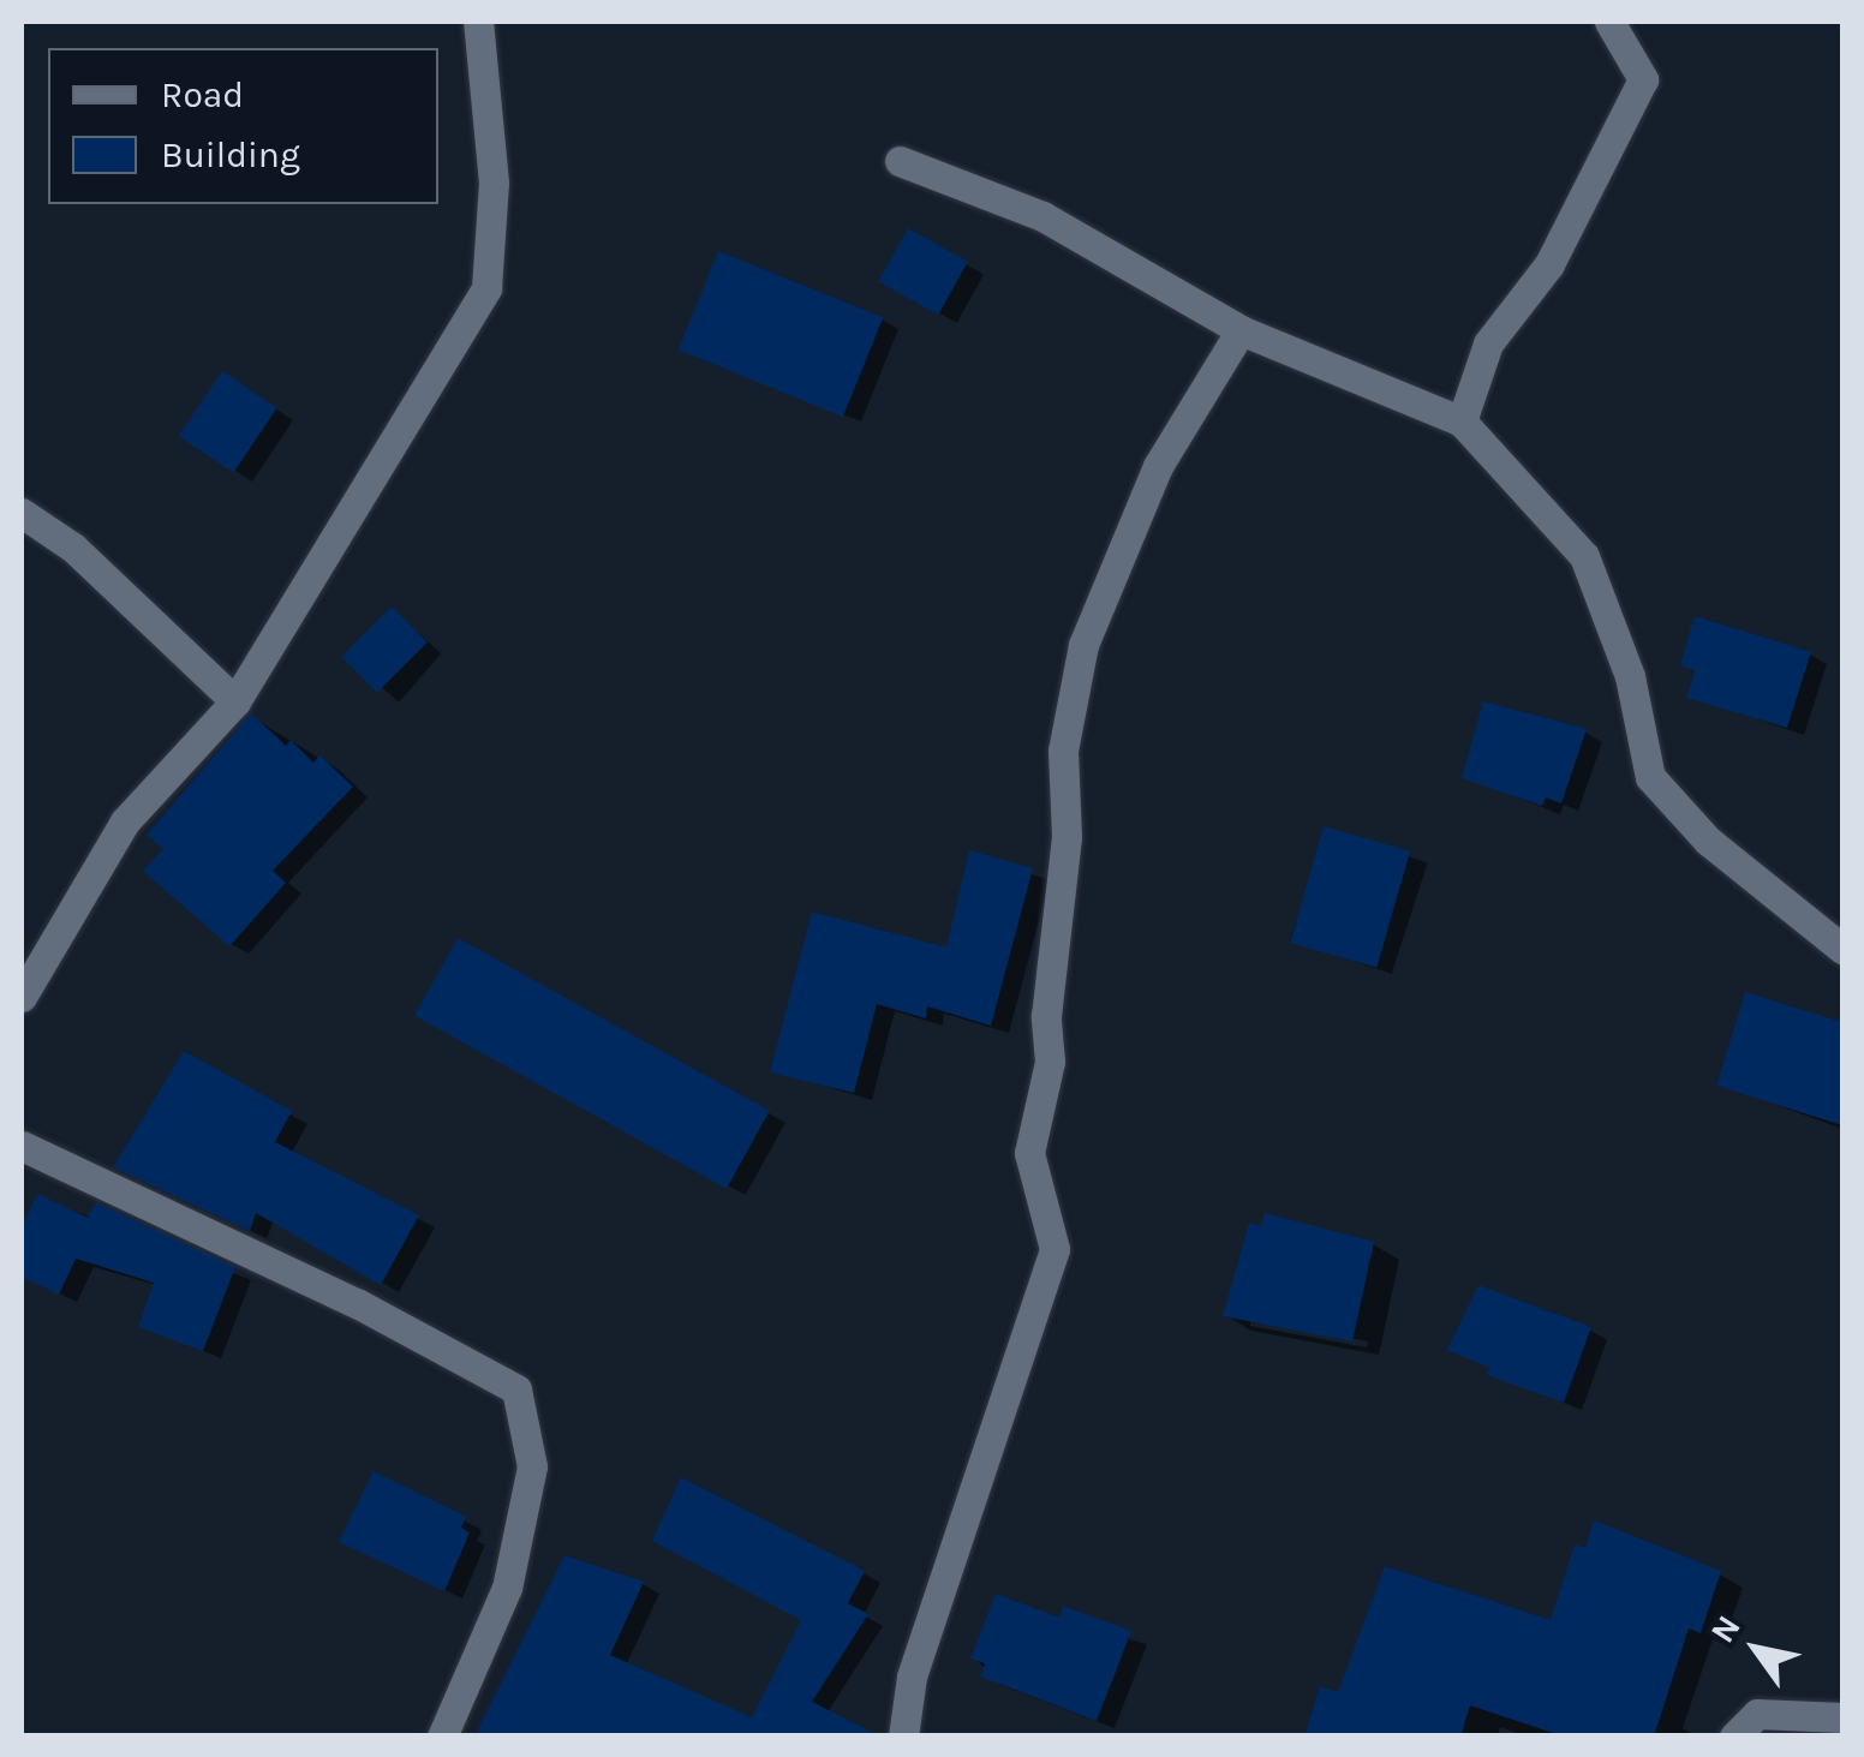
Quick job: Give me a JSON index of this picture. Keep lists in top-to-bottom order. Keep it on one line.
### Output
{"legend":["Road","Building"],"north":"top left"}
